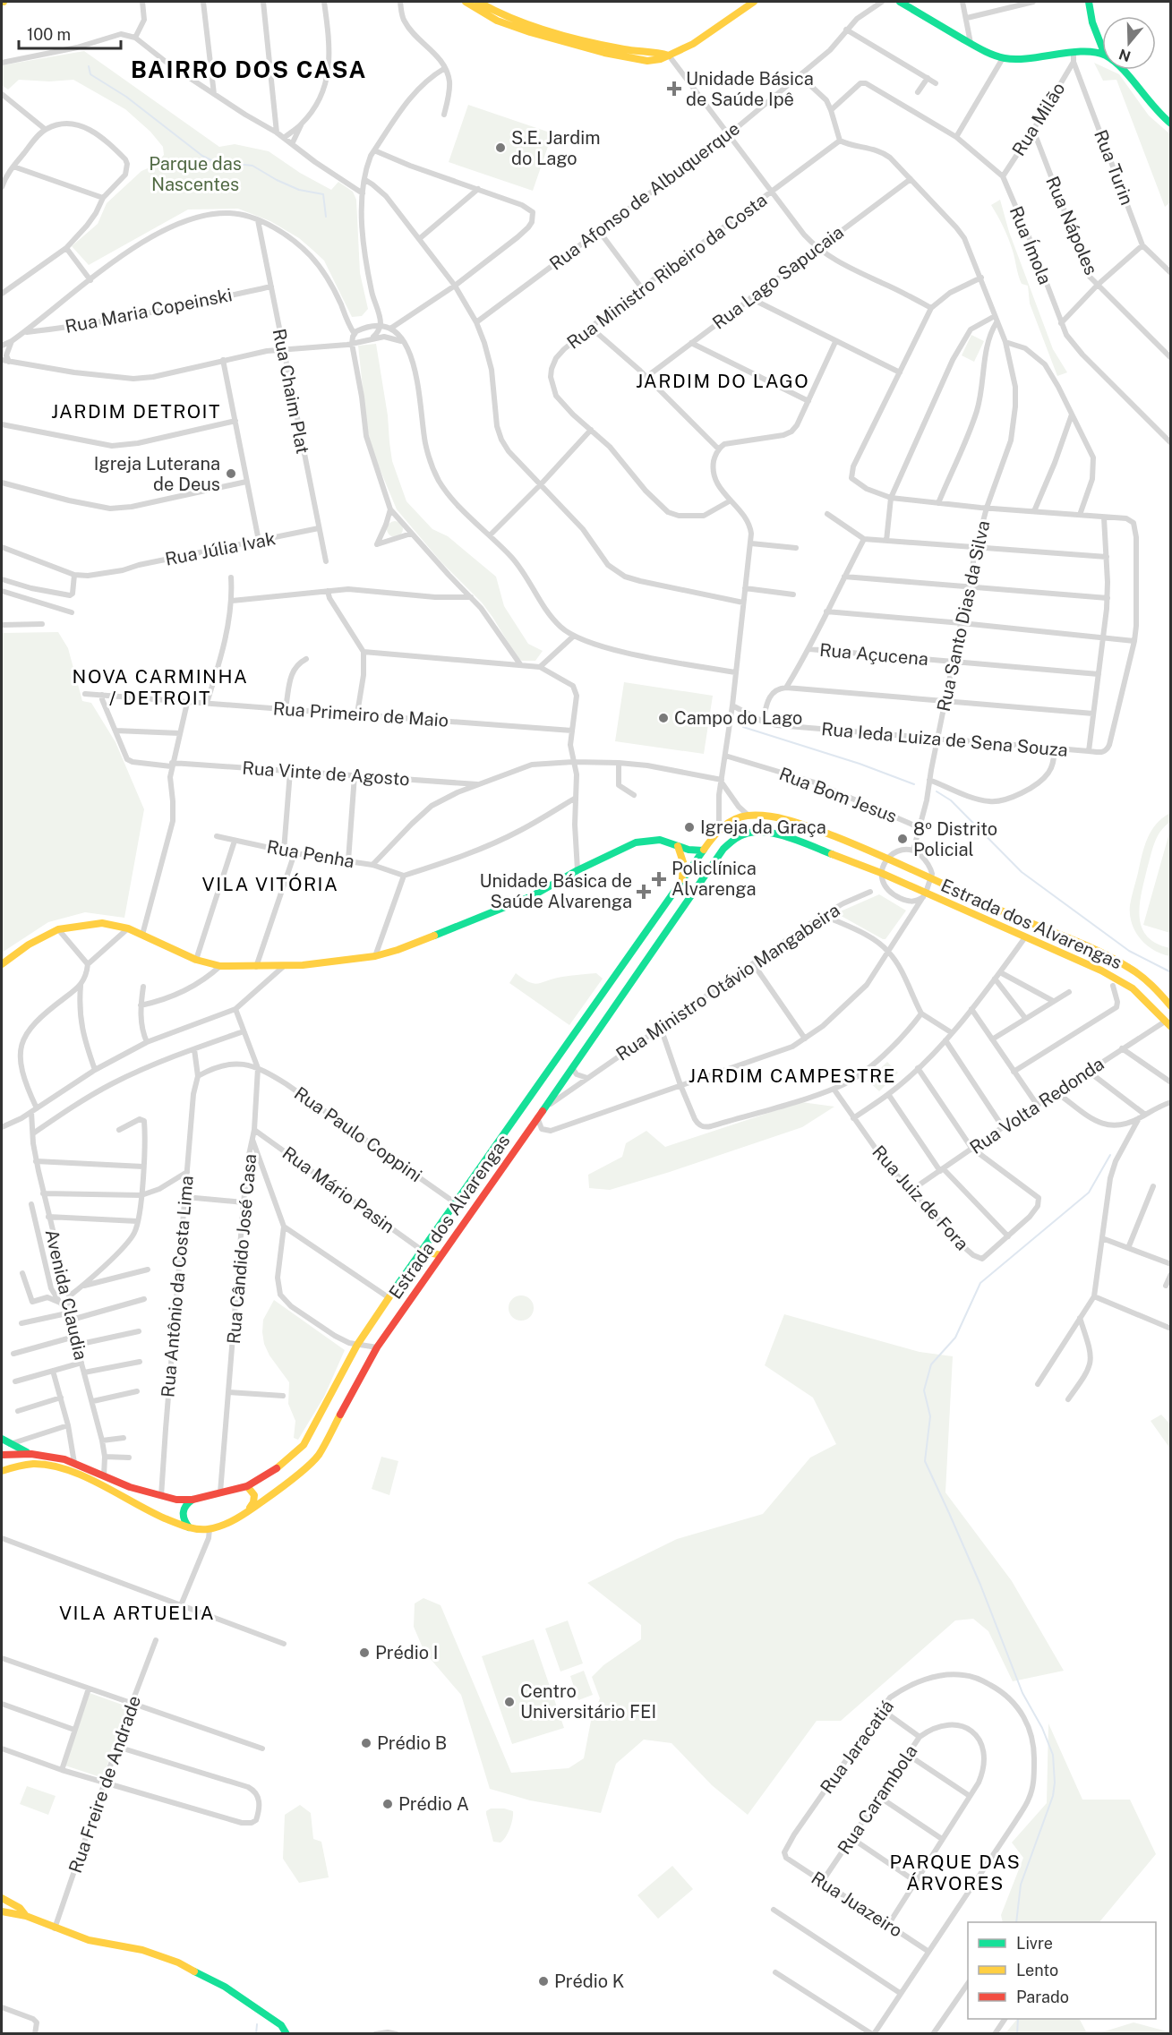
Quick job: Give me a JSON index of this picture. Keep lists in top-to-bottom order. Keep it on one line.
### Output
{"streets":{"main road":["Estrada dos Alvarengas"],"street":["Rua Milão","Rua Turin","Rua Afonso de Albuquerque","Rua Nápoles","Rua Ímola","Rua Ministro Ribeiro da Costa","Rua Lago Sapucaia","Rua Maria Copeinski","Rua Chaim Plat","Rua Júlia Ivak","Rua Santo Dias da Silva","Rua Açucena","Rua Primeiro de Maio","Rua Ieda Luiza de Sena Souza","Rua Vinte de Agosto","Rua Bom Jesus","Rua Penha","Rua Ministro Otávio Mangabeira","Rua Volta Redonda","Rua Paulo Coppini","Rua Mário Pasin","Rua Juiz de Fora","Rua Cândido José Casa","Rua Antônio da Costa Lima","Avenida Claudia","Rua Jaracatiá","Rua Freire de Andrade","Rua Carambola","Rua Juazeiro"]},"crossings":[["Rua Milão","Rua Turin"],["Rua Milão","Rua Nápoles"],["Rua Milão","Rua Ímola"],["Rua Ministro Ribeiro da Costa","Rua Santo Dias da Silva"],["Rua Lago Sapucaia","Rua Santo Dias da Silva"],["Rua Maria Copeinski","Rua Chaim Plat"],["Rua Chaim Plat","Rua Júlia Ivak"],["Rua Santo Dias da Silva","Rua Açucena"],["Rua Santo Dias da Silva","Rua Ieda Luiza de Sena Souza"],["Rua Santo Dias da Silva","Rua Bom Jesus"],["Rua Santo Dias da Silva","Estrada dos Alvarengas"],["Rua Açucena","Rua Ieda Luiza de Sena Souza"],["Estrada dos Alvarengas","Rua Ministro Otávio Mangabeira"],["Estrada dos Alvarengas","Rua Volta Redonda"],["Estrada dos Alvarengas","Rua Paulo Coppini"],["Estrada dos Alvarengas","Rua Mário Pasin"],["Estrada dos Alvarengas","Rua Cândido José Casa"],["Estrada dos Alvarengas","Rua Antônio da Costa Lima"],["Estrada dos Alvarengas","Avenida Claudia"],["Rua Volta Redonda","Rua Juiz de Fora"],["Rua Paulo Coppini","Rua Cândido José Casa"],["Rua Mário Pasin","Rua Cândido José Casa"],["Rua Jaracatiá","Rua Juazeiro"],["Rua Carambola","Rua Juazeiro"]],"districts":["BAIRRO DOS CASA","JARDIM DO LAGO","JARDIM DETROIT","NOVA CARMINHA / DETROIT","VILA VITÓRIA","JARDIM CAMPESTRE","VILA ARTUELIA","PARQUE DAS ÁRVORES"],"parks":["Parque das Nascentes"],"places":{"health":["Unidade Básica de Saúde Ipê","Policlínica Alvarenga","Unidade Básica de Saúde Alvarenga"],"other":["S.E. Jardim do Lago","Igreja Luterana de Deus","Campo do Lago","Igreja da Graça","8º Distrito Policial","Prédio I","Centro Universitário FEI","Prédio B","Prédio A","Prédio K"]},"legend":["Livre","Lento","Parado"],"scale_bar":"100 m","north":"bottom"}
